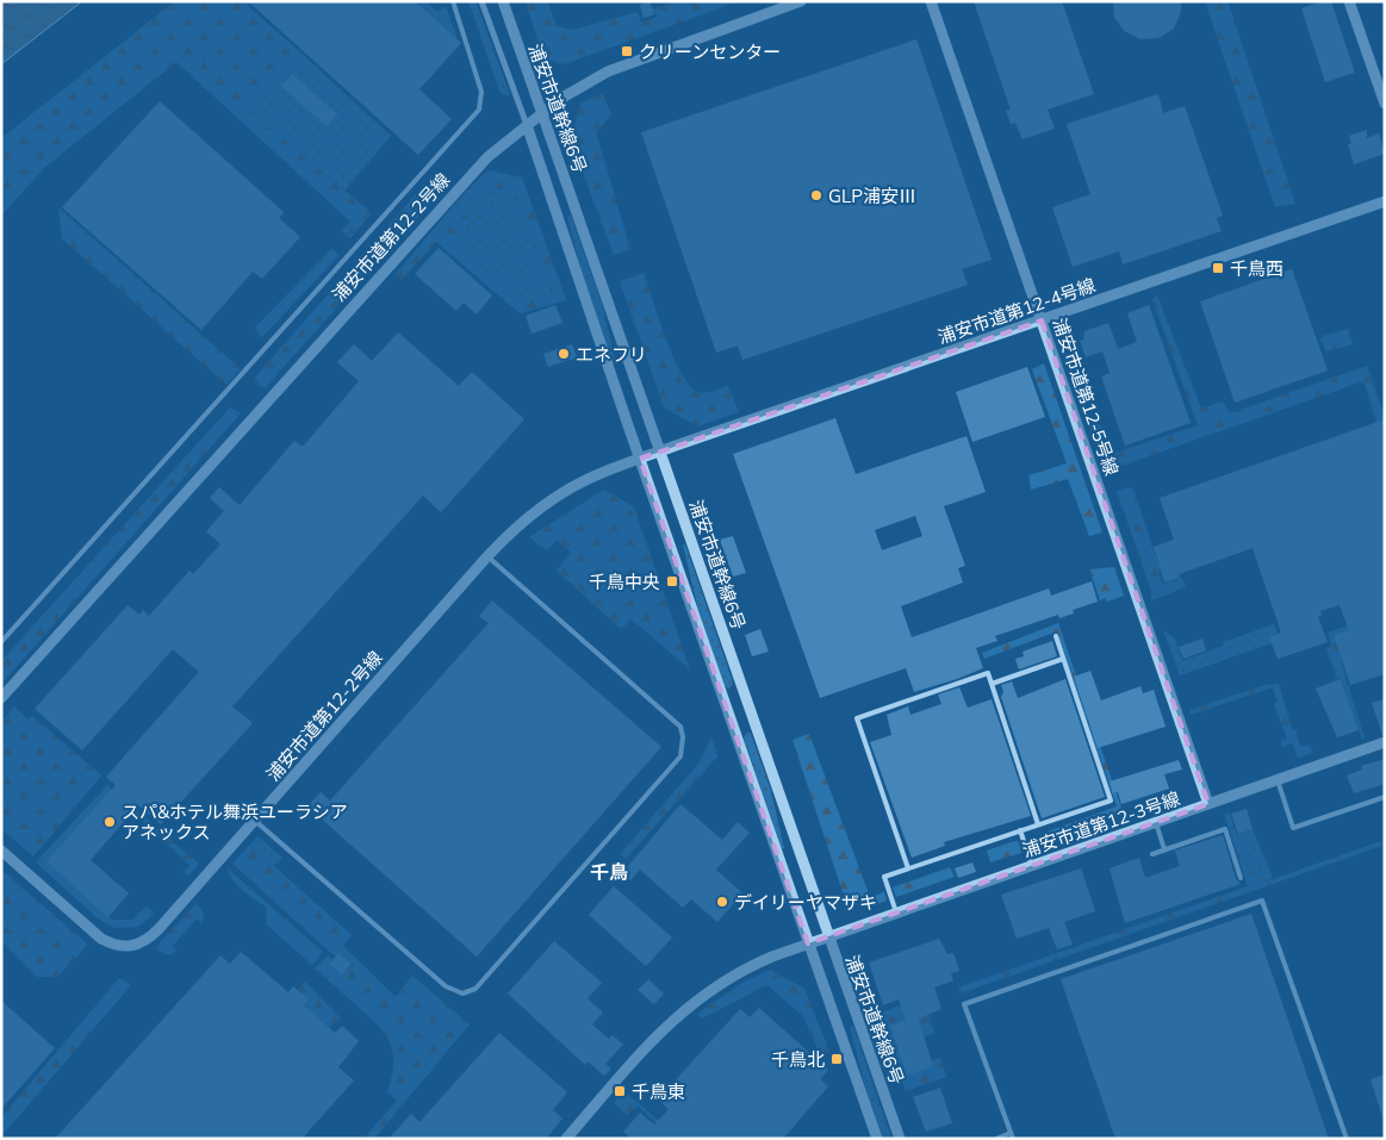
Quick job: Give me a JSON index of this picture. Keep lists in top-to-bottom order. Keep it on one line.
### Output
{"streets":{"street":["浦安市道幹線6号","浦安市道第12-2号線","浦安市道第12-4号線","浦安市道第12-5号線","浦安市道第12-3号線"]},"crossings":[["浦安市道幹線6号","浦安市道第12-2号線"],["浦安市道幹線6号","浦安市道第12-4号線"],["浦安市道幹線6号","浦安市道第12-3号線"],["浦安市道第12-2号線","浦安市道第12-4号線"],["浦安市道第12-4号線","浦安市道第12-5号線"],["浦安市道第12-5号線","浦安市道第12-3号線"]],"districts":["千鳥"],"places":{"transit":["クリーンセンター","千鳥西","千鳥中央","千鳥北","千鳥東"],"other":["GLP浦安Ⅲ","エネフリ","スパ&ホテル舞浜ユーラシア アネックス","デイリーヤマザキ"]}}
